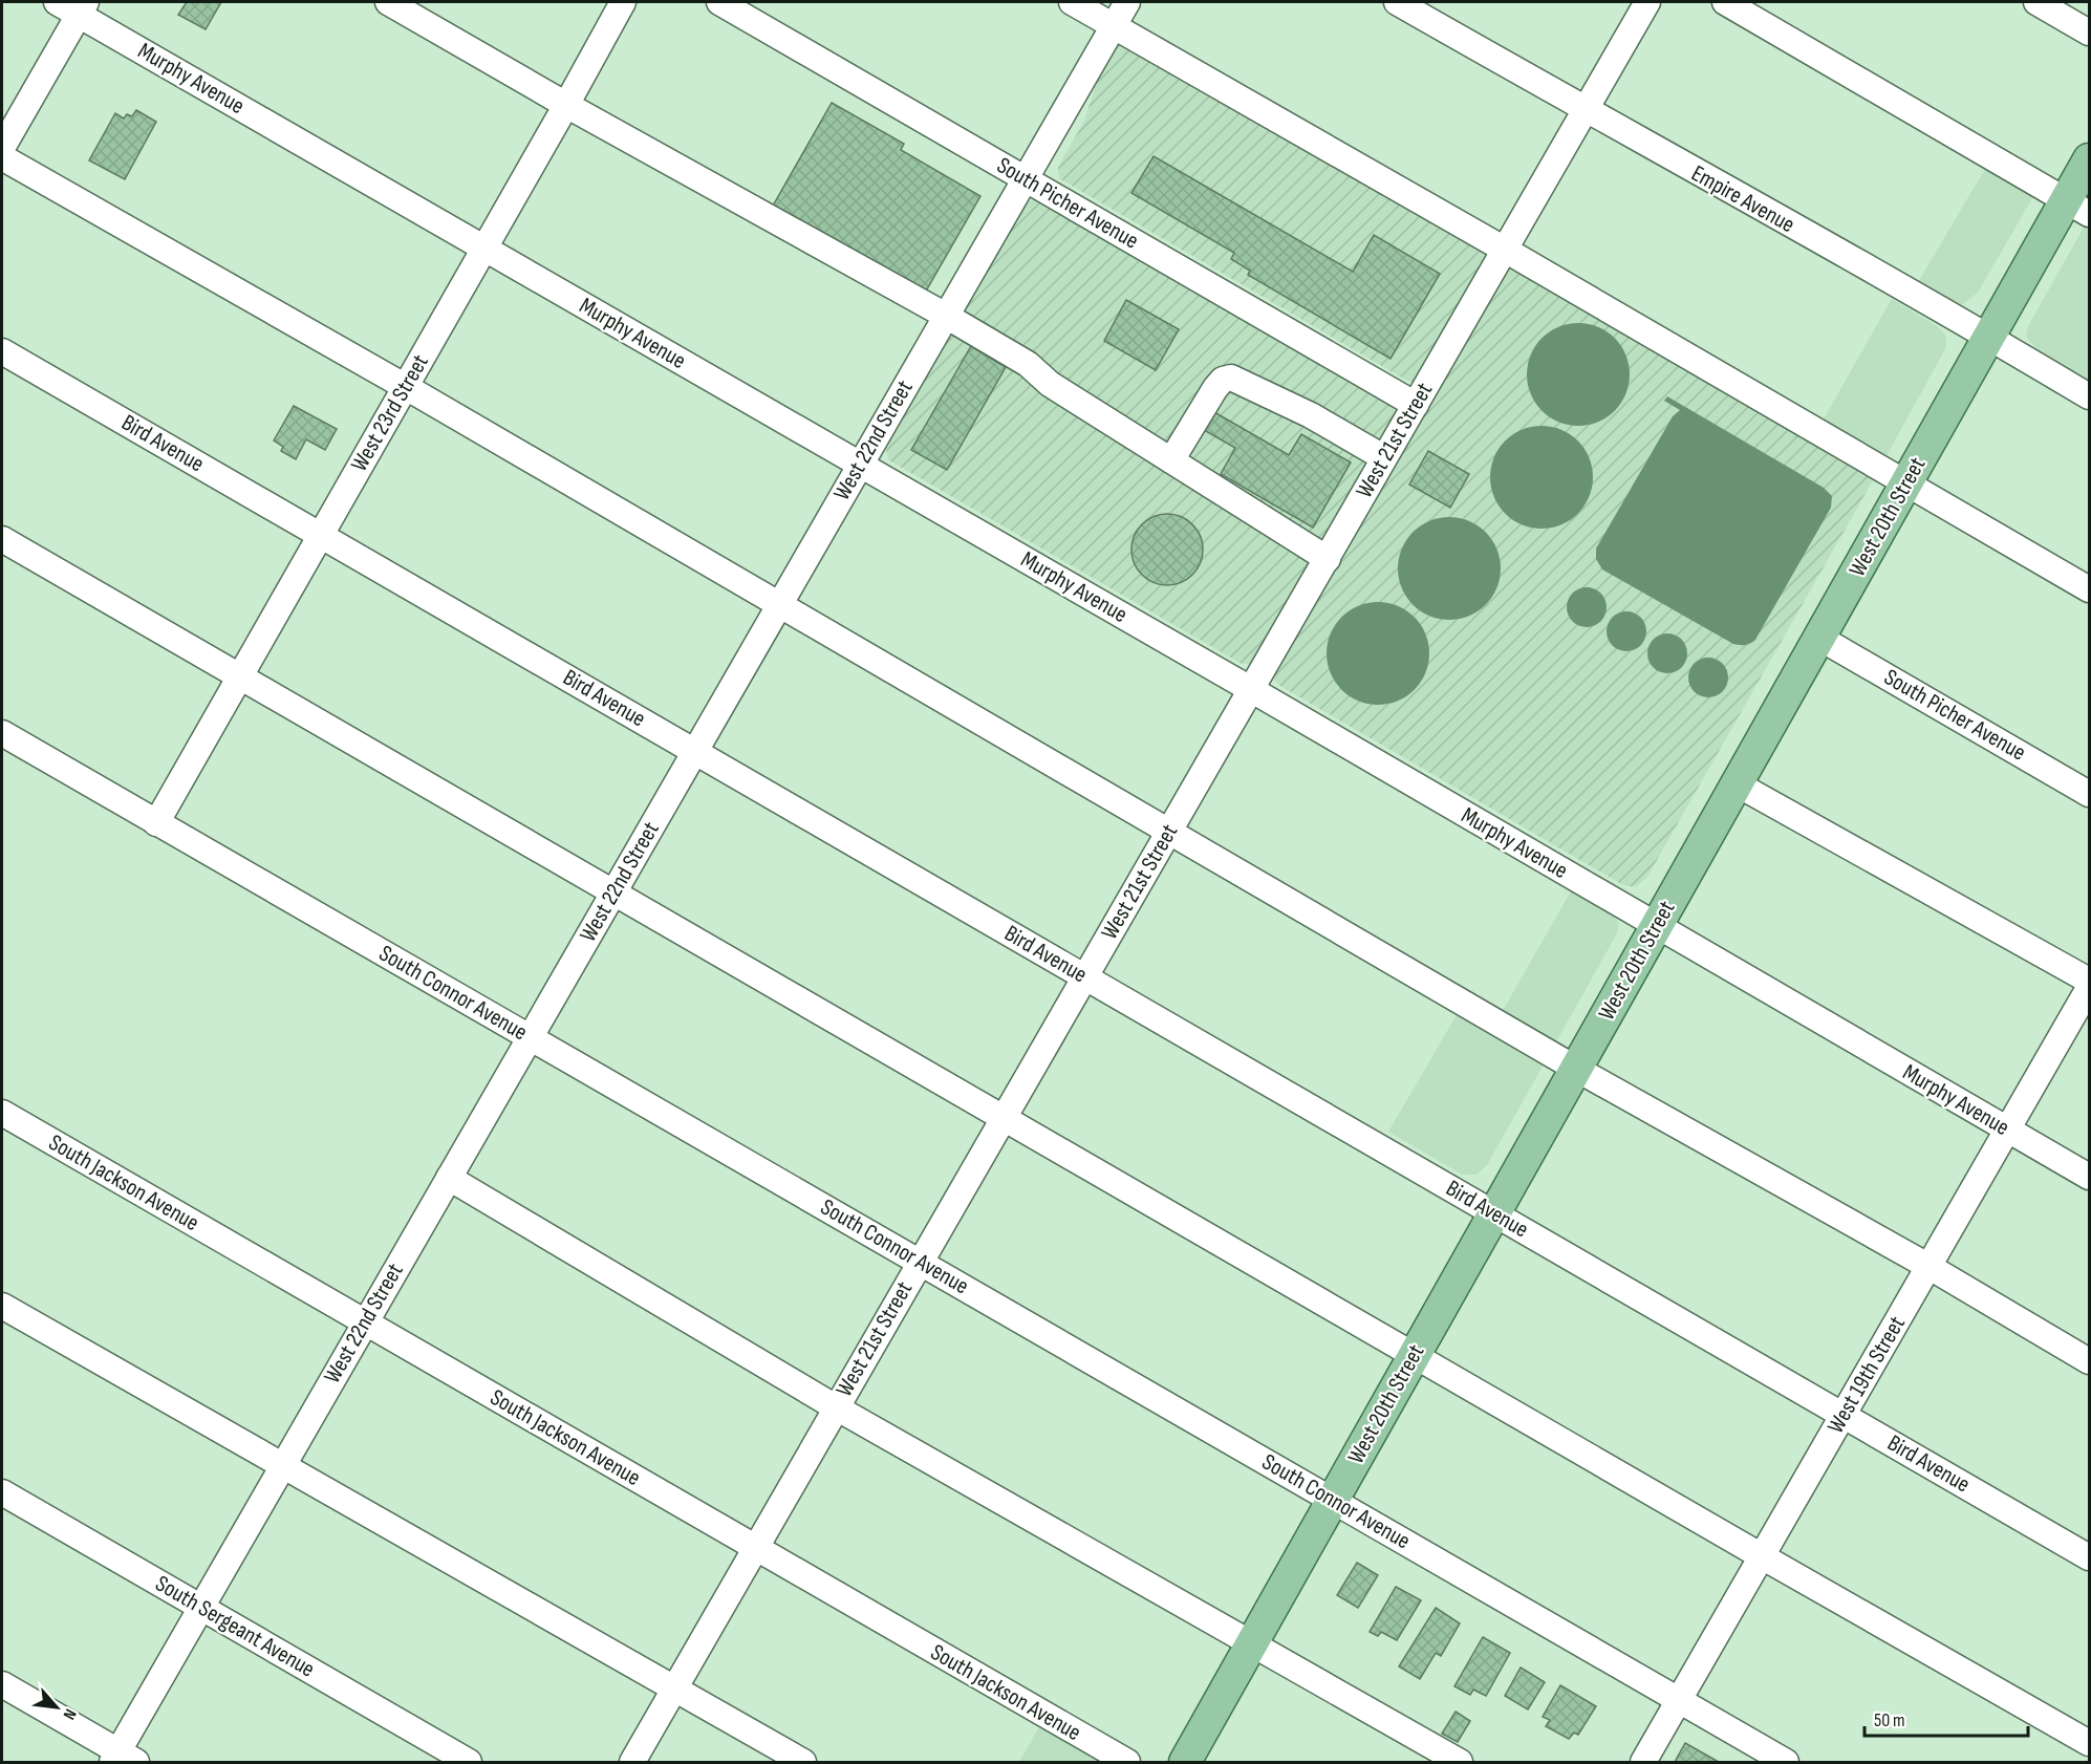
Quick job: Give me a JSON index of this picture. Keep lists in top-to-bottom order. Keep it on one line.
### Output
{"streets":{"main road":["West 20th Street"],"street":["Murphy Avenue","Empire Avenue","South Picher Avenue","West 23rd Street","West 22nd Street","West 21st Street","Bird Avenue","South Connor Avenue","South Jackson Avenue","West 19th Street","South Sergeant Avenue"]},"crossings":[["Murphy Avenue","West 23rd Street"],["Murphy Avenue","West 22nd Street"],["Murphy Avenue","West 21st Street"],["Murphy Avenue","West 20th Street"],["Murphy Avenue","West 19th Street"],["Empire Avenue","West 21st Street"],["Empire Avenue","West 20th Street"],["South Picher Avenue","West 22nd Street"],["South Picher Avenue","West 21st Street"],["South Picher Avenue","West 20th Street"],["West 23rd Street","Bird Avenue"],["West 23rd Street","South Connor Avenue"],["West 22nd Street","Bird Avenue"],["West 22nd Street","South Connor Avenue"],["West 22nd Street","South Jackson Avenue"],["West 22nd Street","South Sergeant Avenue"],["West 21st Street","Bird Avenue"],["West 21st Street","South Connor Avenue"],["West 21st Street","South Jackson Avenue"],["Bird Avenue","West 20th Street"],["Bird Avenue","West 19th Street"],["West 20th Street","South Connor Avenue"],["South Connor Avenue","West 19th Street"]],"scale_bar":"50 m","north":"bottom right"}
